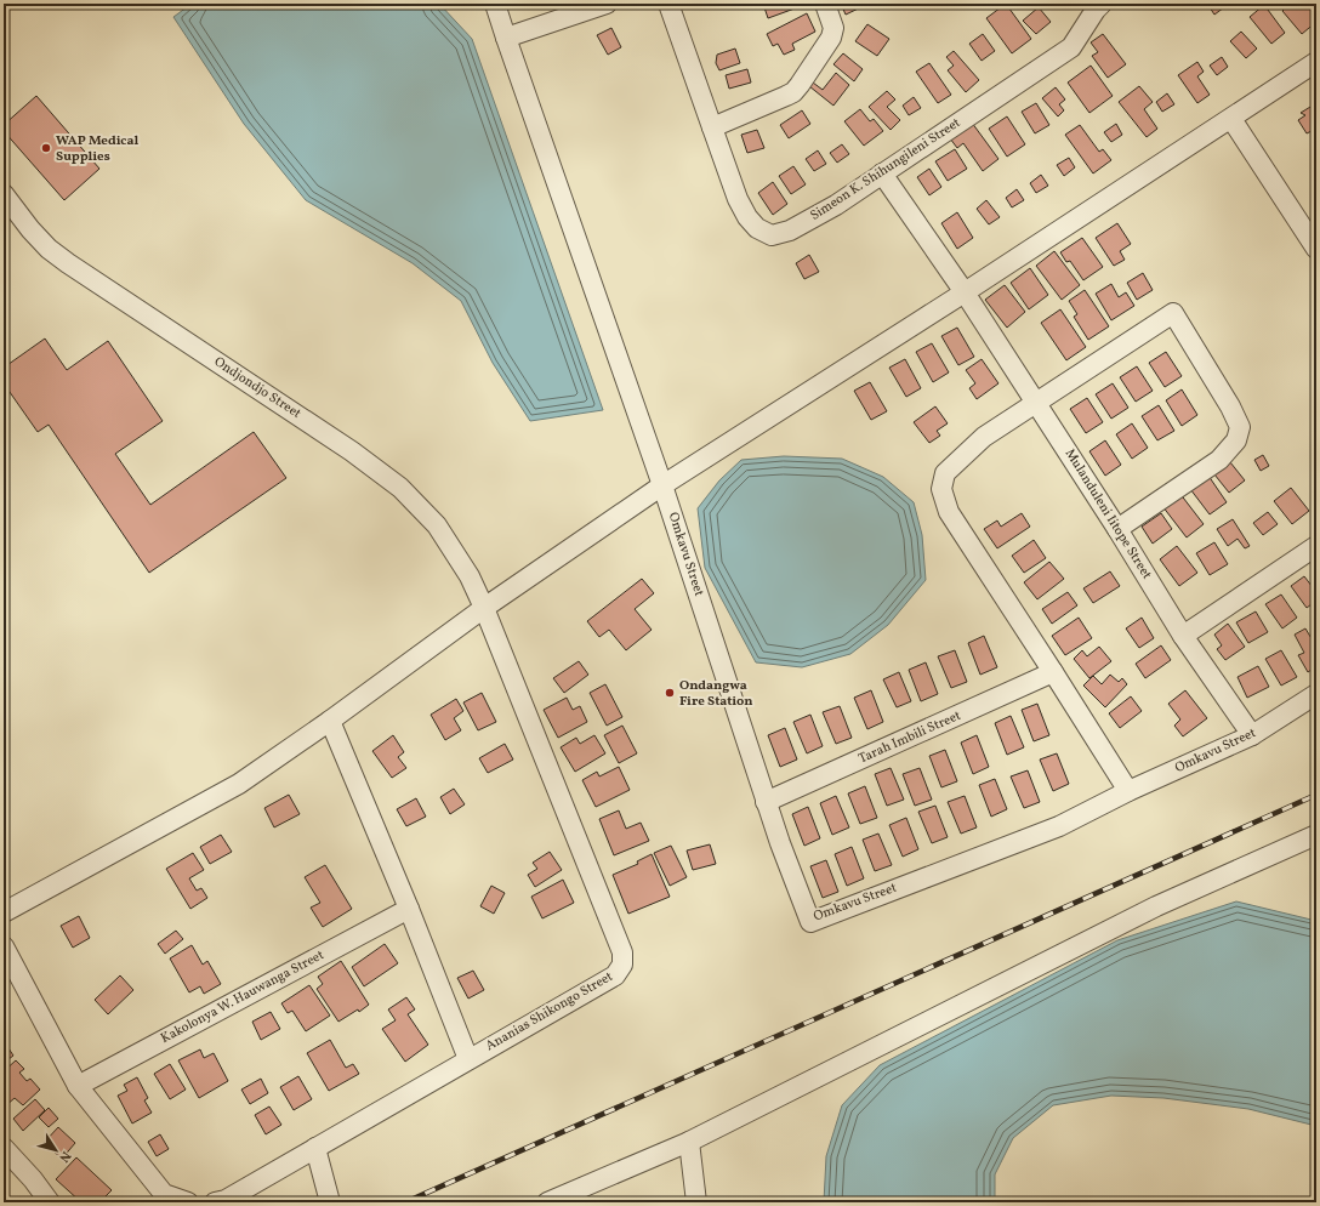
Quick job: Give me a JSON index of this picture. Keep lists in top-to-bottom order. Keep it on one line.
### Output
{"streets":{"street":["Simeon K. Shihungileni Street","Ondjondjo Street","Mulanduleni Iitope Street","Omkavu Street","Tarah Imbili Street","Kakolonya W. Hauwanga Street","Ananias Shikongo Street"]},"crossings":[["Simeon K. Shihungileni Street","Mulanduleni Iitope Street"],["Ondjondjo Street","Ananias Shikongo Street"],["Mulanduleni Iitope Street","Omkavu Street"],["Omkavu Street","Tarah Imbili Street"]],"places":["WAP Medical Supplies","Ondangwa Fire Station"],"north":"bottom right"}
